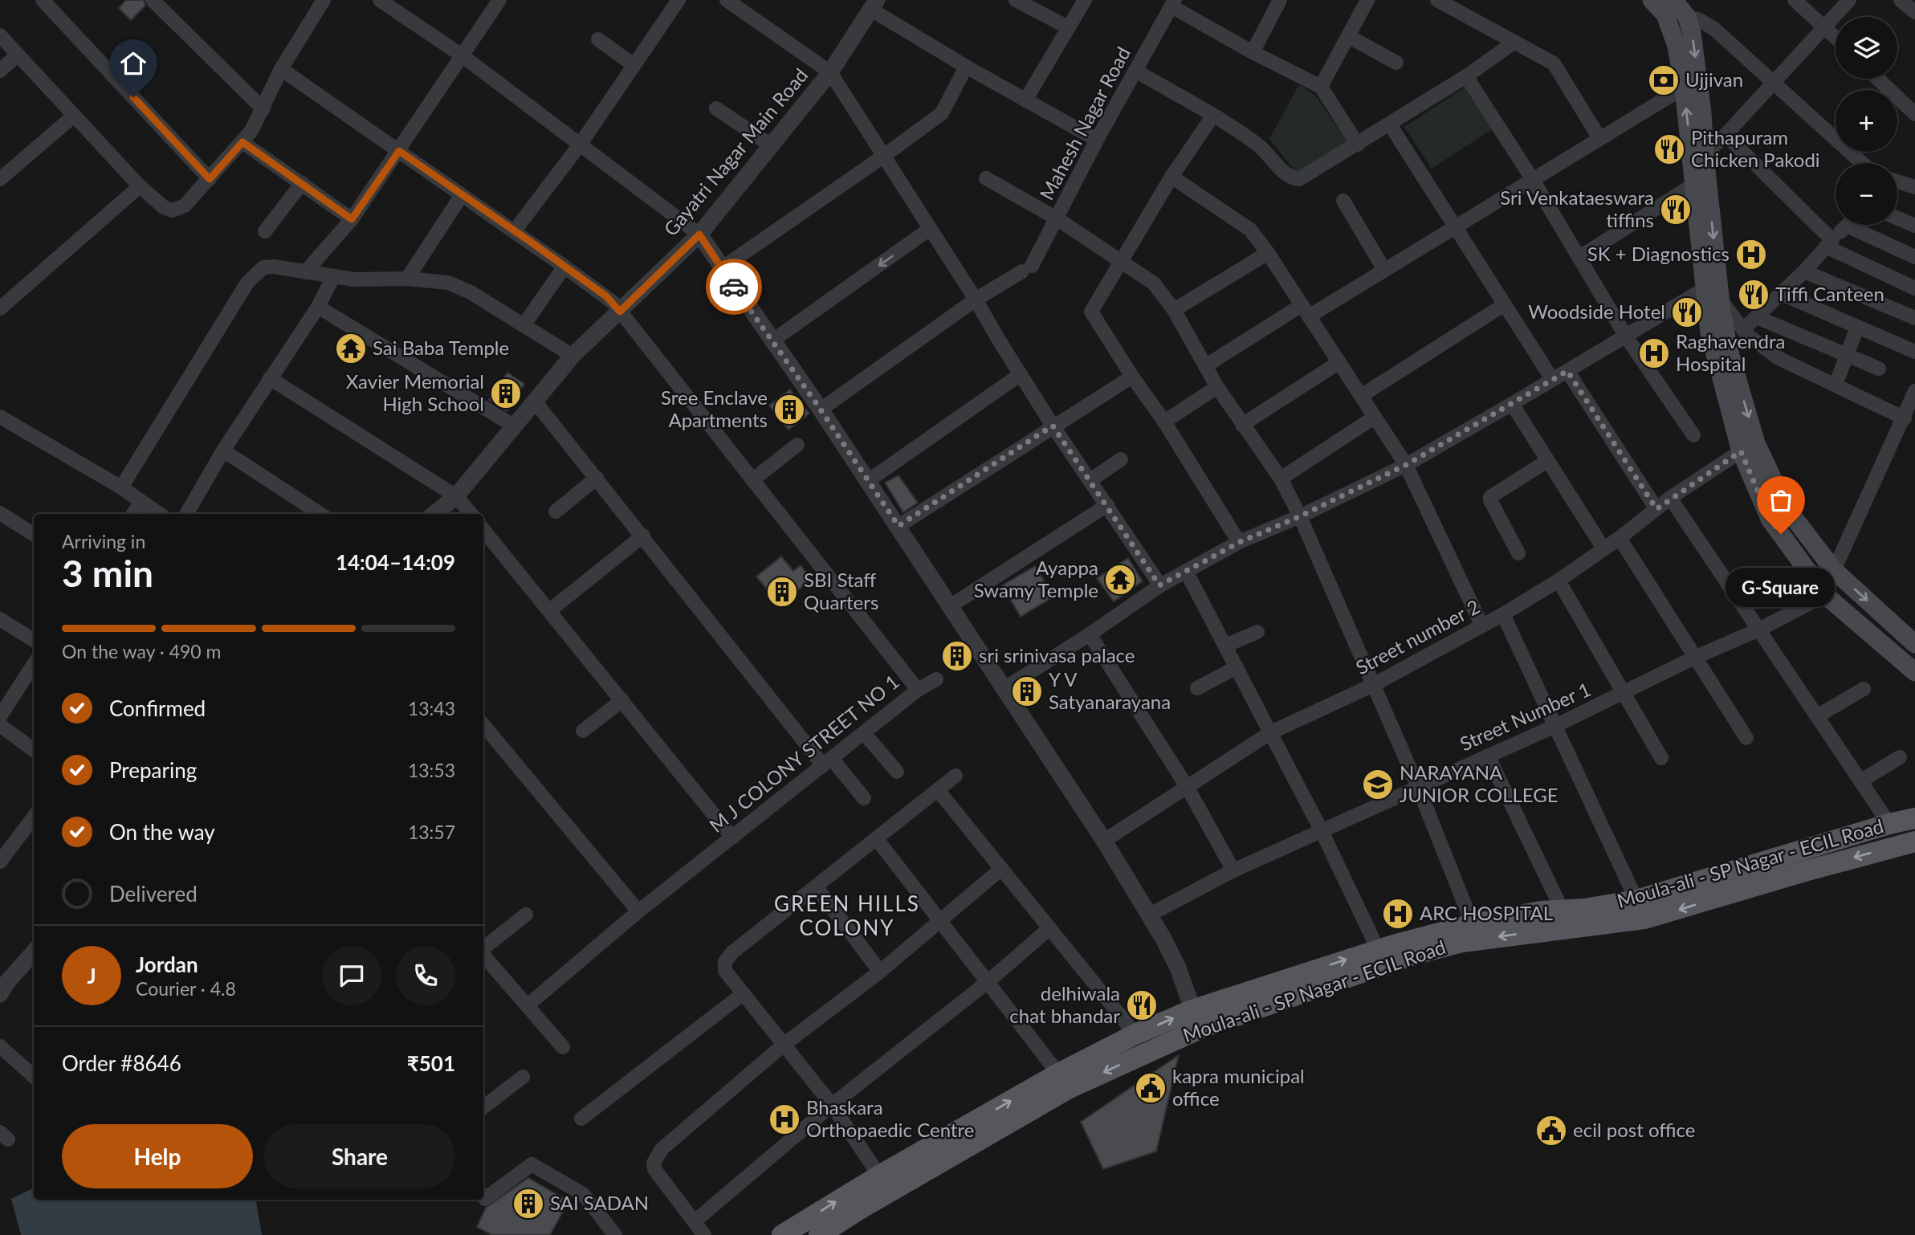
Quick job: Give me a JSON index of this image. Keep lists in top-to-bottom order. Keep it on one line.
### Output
{"streets":{"main road":["Moula-ali - SP Nagar - ECIL Road"],"street":["Mahesh Nagar Road","Gayatri Nagar Main Road","Street number 2","Street Number 1","M J COLONY STREET NO 1"]},"crossings":[["Gayatri Nagar Main Road","M J COLONY STREET NO 1"]],"districts":["GREEN HILLS COLONY"],"places":{"bank":["Ujjivan"],"restaurant":["Pithapuram Chicken Pakodi","Sri Venkataeswara tiffins","Tiffi Canteen","Woodside Hotel","delhiwala chat bhandar"],"hospital":["SK + Diagnostics","Raghavendra Hospital","ARC HOSPITAL","Bhaskara Orthopaedic Centre"],"temple":["Sai Baba Temple","Ayappa Swamy Temple"],"building":["Xavier Memorial High School","Sree Enclave Apartments","SBI Staff Quarters","sri srinivasa palace","Y V Satyanarayana","SAI SADAN"],"other":["G-Square"],"school or university":["NARAYANA JUNIOR COLLEGE"],"public building":["kapra municipal office","ecil post office"]},"page":{"map_buttons":["+","−"],"heading":["3 min","Arriving in","14:04–14:09"],"panel":["Jordan","Courier · 4.8","Order #8646","₹501"],"bubble":"G-Square","bar":"On the way · 490 m","list":[["Confirmed","13:43"],["Preparing","13:53"],["On the way","13:57"],"Delivered"],"round":"J","buttons":["Help","Share"]}}
